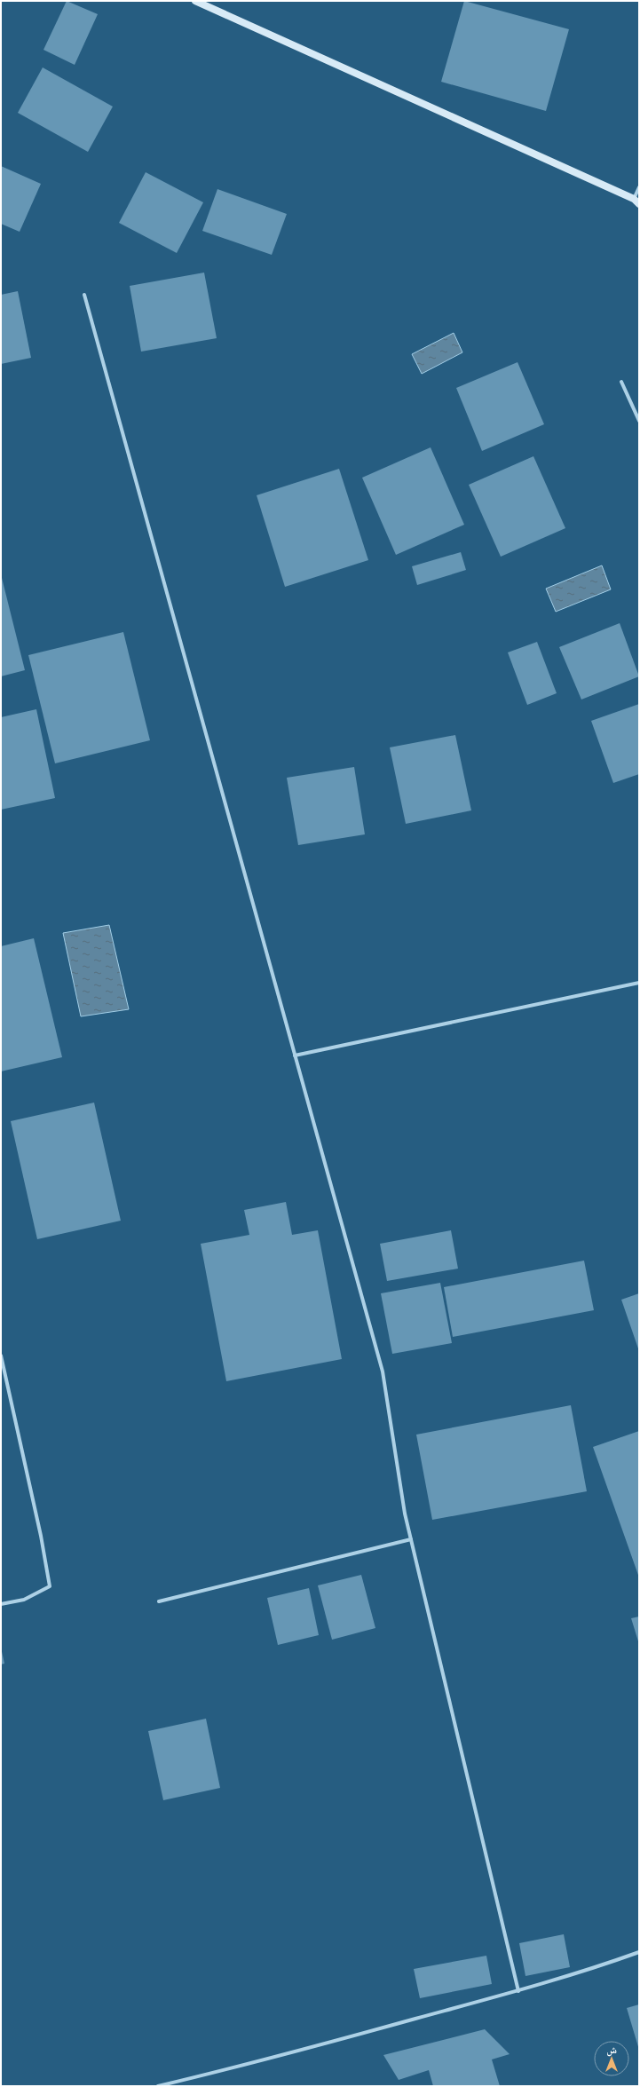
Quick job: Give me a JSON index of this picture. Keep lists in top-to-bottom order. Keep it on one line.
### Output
{"north":"top"}
